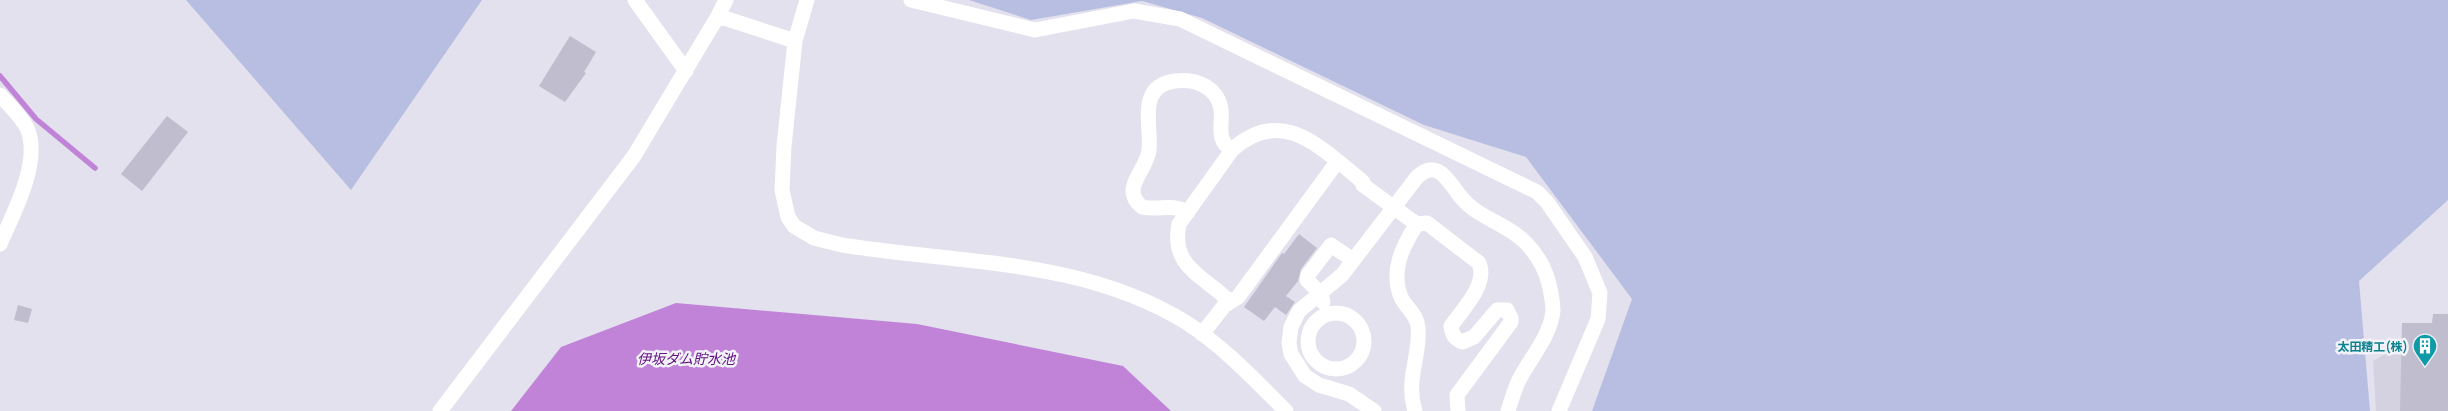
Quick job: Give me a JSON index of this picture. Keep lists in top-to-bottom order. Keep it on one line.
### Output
{"water":["伊坂ダム貯水池"],"places":{"building":["太田精工(株)"]}}
